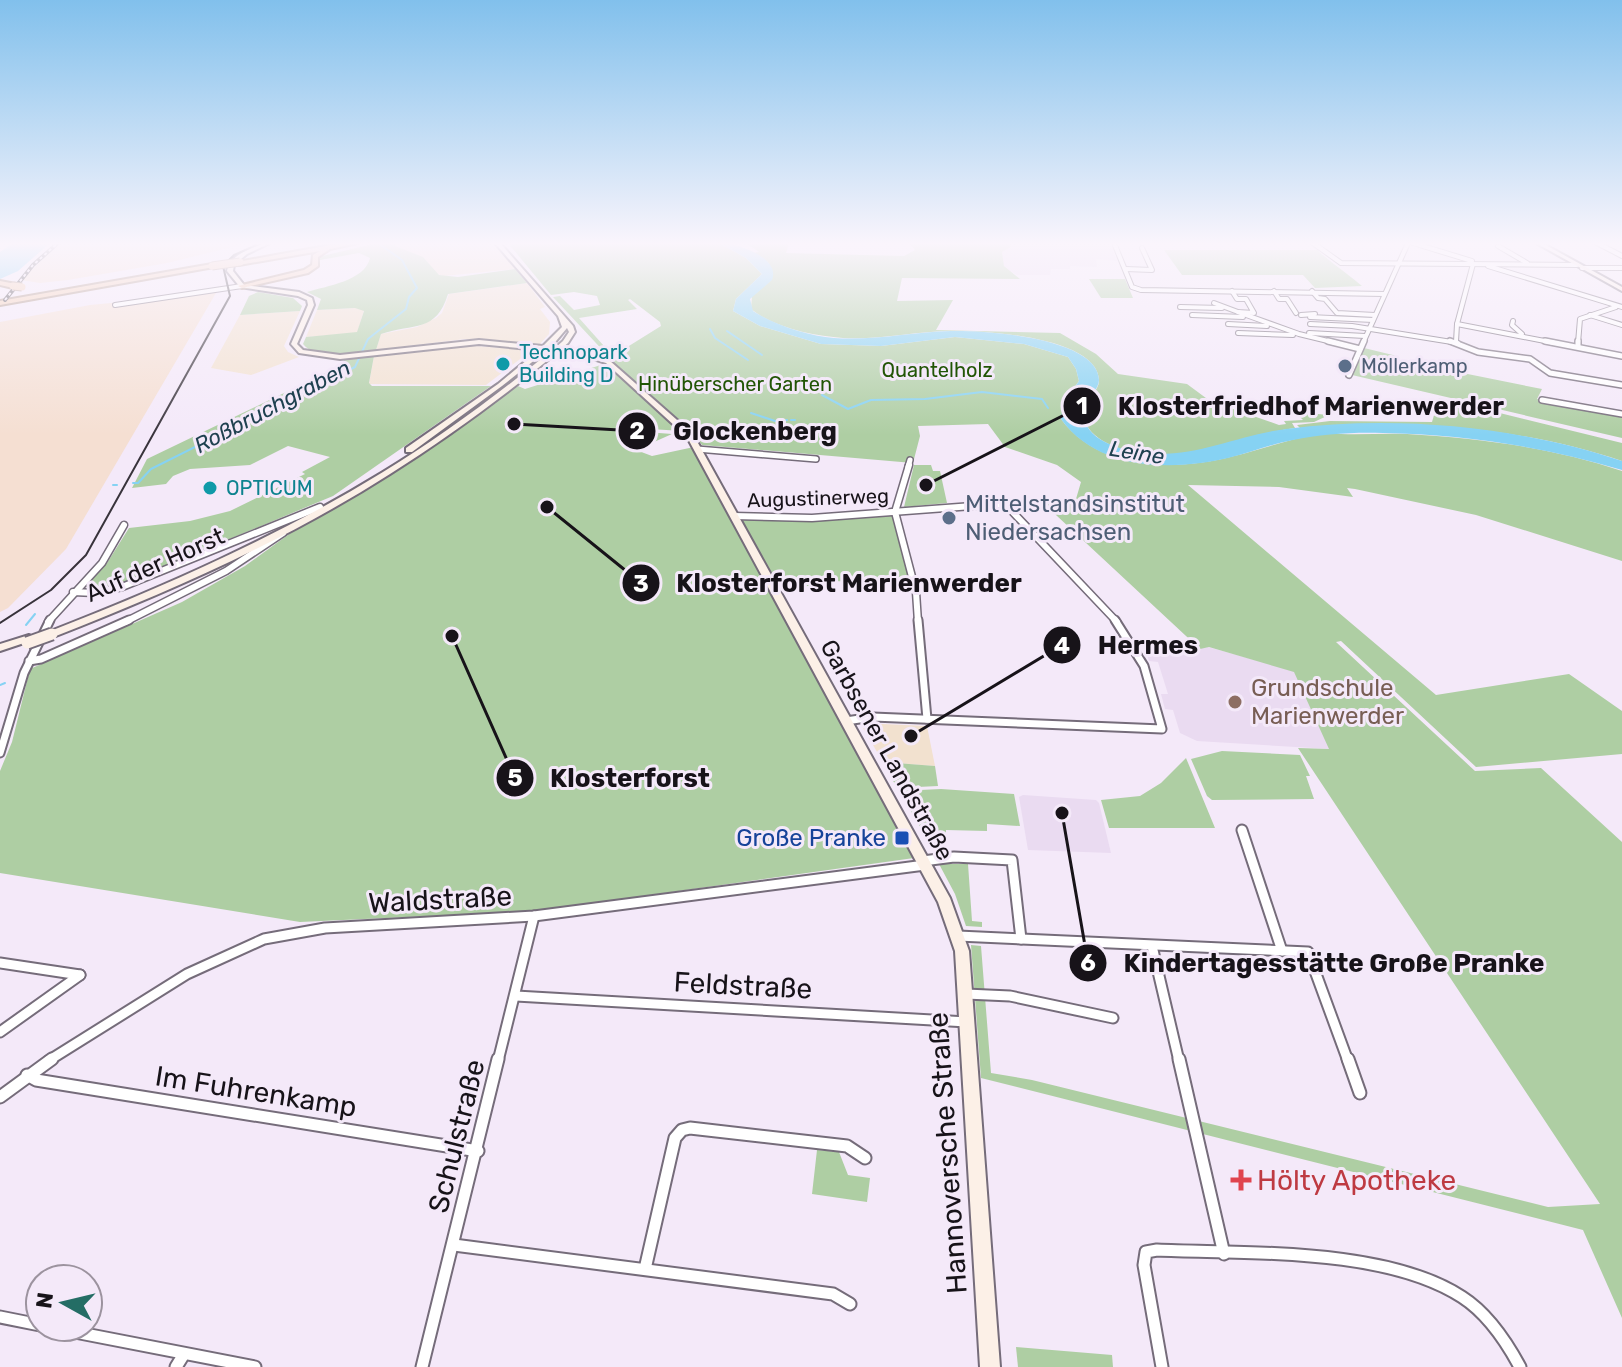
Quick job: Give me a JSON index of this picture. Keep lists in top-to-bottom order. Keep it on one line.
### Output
{"streets":{"street":["Augustinerweg","Auf der Horst","Garbsener Landstraße","Waldstraße","Feldstraße","Im Fuhrenkamp","Schulstraße","Hannoversche Straße"]},"crossings":[["Augustinerweg","Garbsener Landstraße"],["Auf der Horst","Garbsener Landstraße"],["Garbsener Landstraße","Waldstraße"],["Garbsener Landstraße","Hannoversche Straße"],["Waldstraße","Im Fuhrenkamp"],["Waldstraße","Schulstraße"],["Feldstraße","Schulstraße"],["Feldstraße","Hannoversche Straße"],["Im Fuhrenkamp","Schulstraße"]],"water":["Roßbruchgraben","Leine"],"parks":["Quantelholz","Hinüberscher Garten"],"places":{"other":["Technopark Building D","Möllerkamp","Glockenberg","Klosterfriedhof Marienwerder","OPTICUM","Klosterforst Marienwerder","Mittelstandsinstitut Niedersachsen","Klosterforst","Grundschule Marienwerder","Hermes","Kindertagesstätte Große Pranke"],"transit":["Große Pranke"],"health":["Hölty Apotheke"]},"north":"left"}
